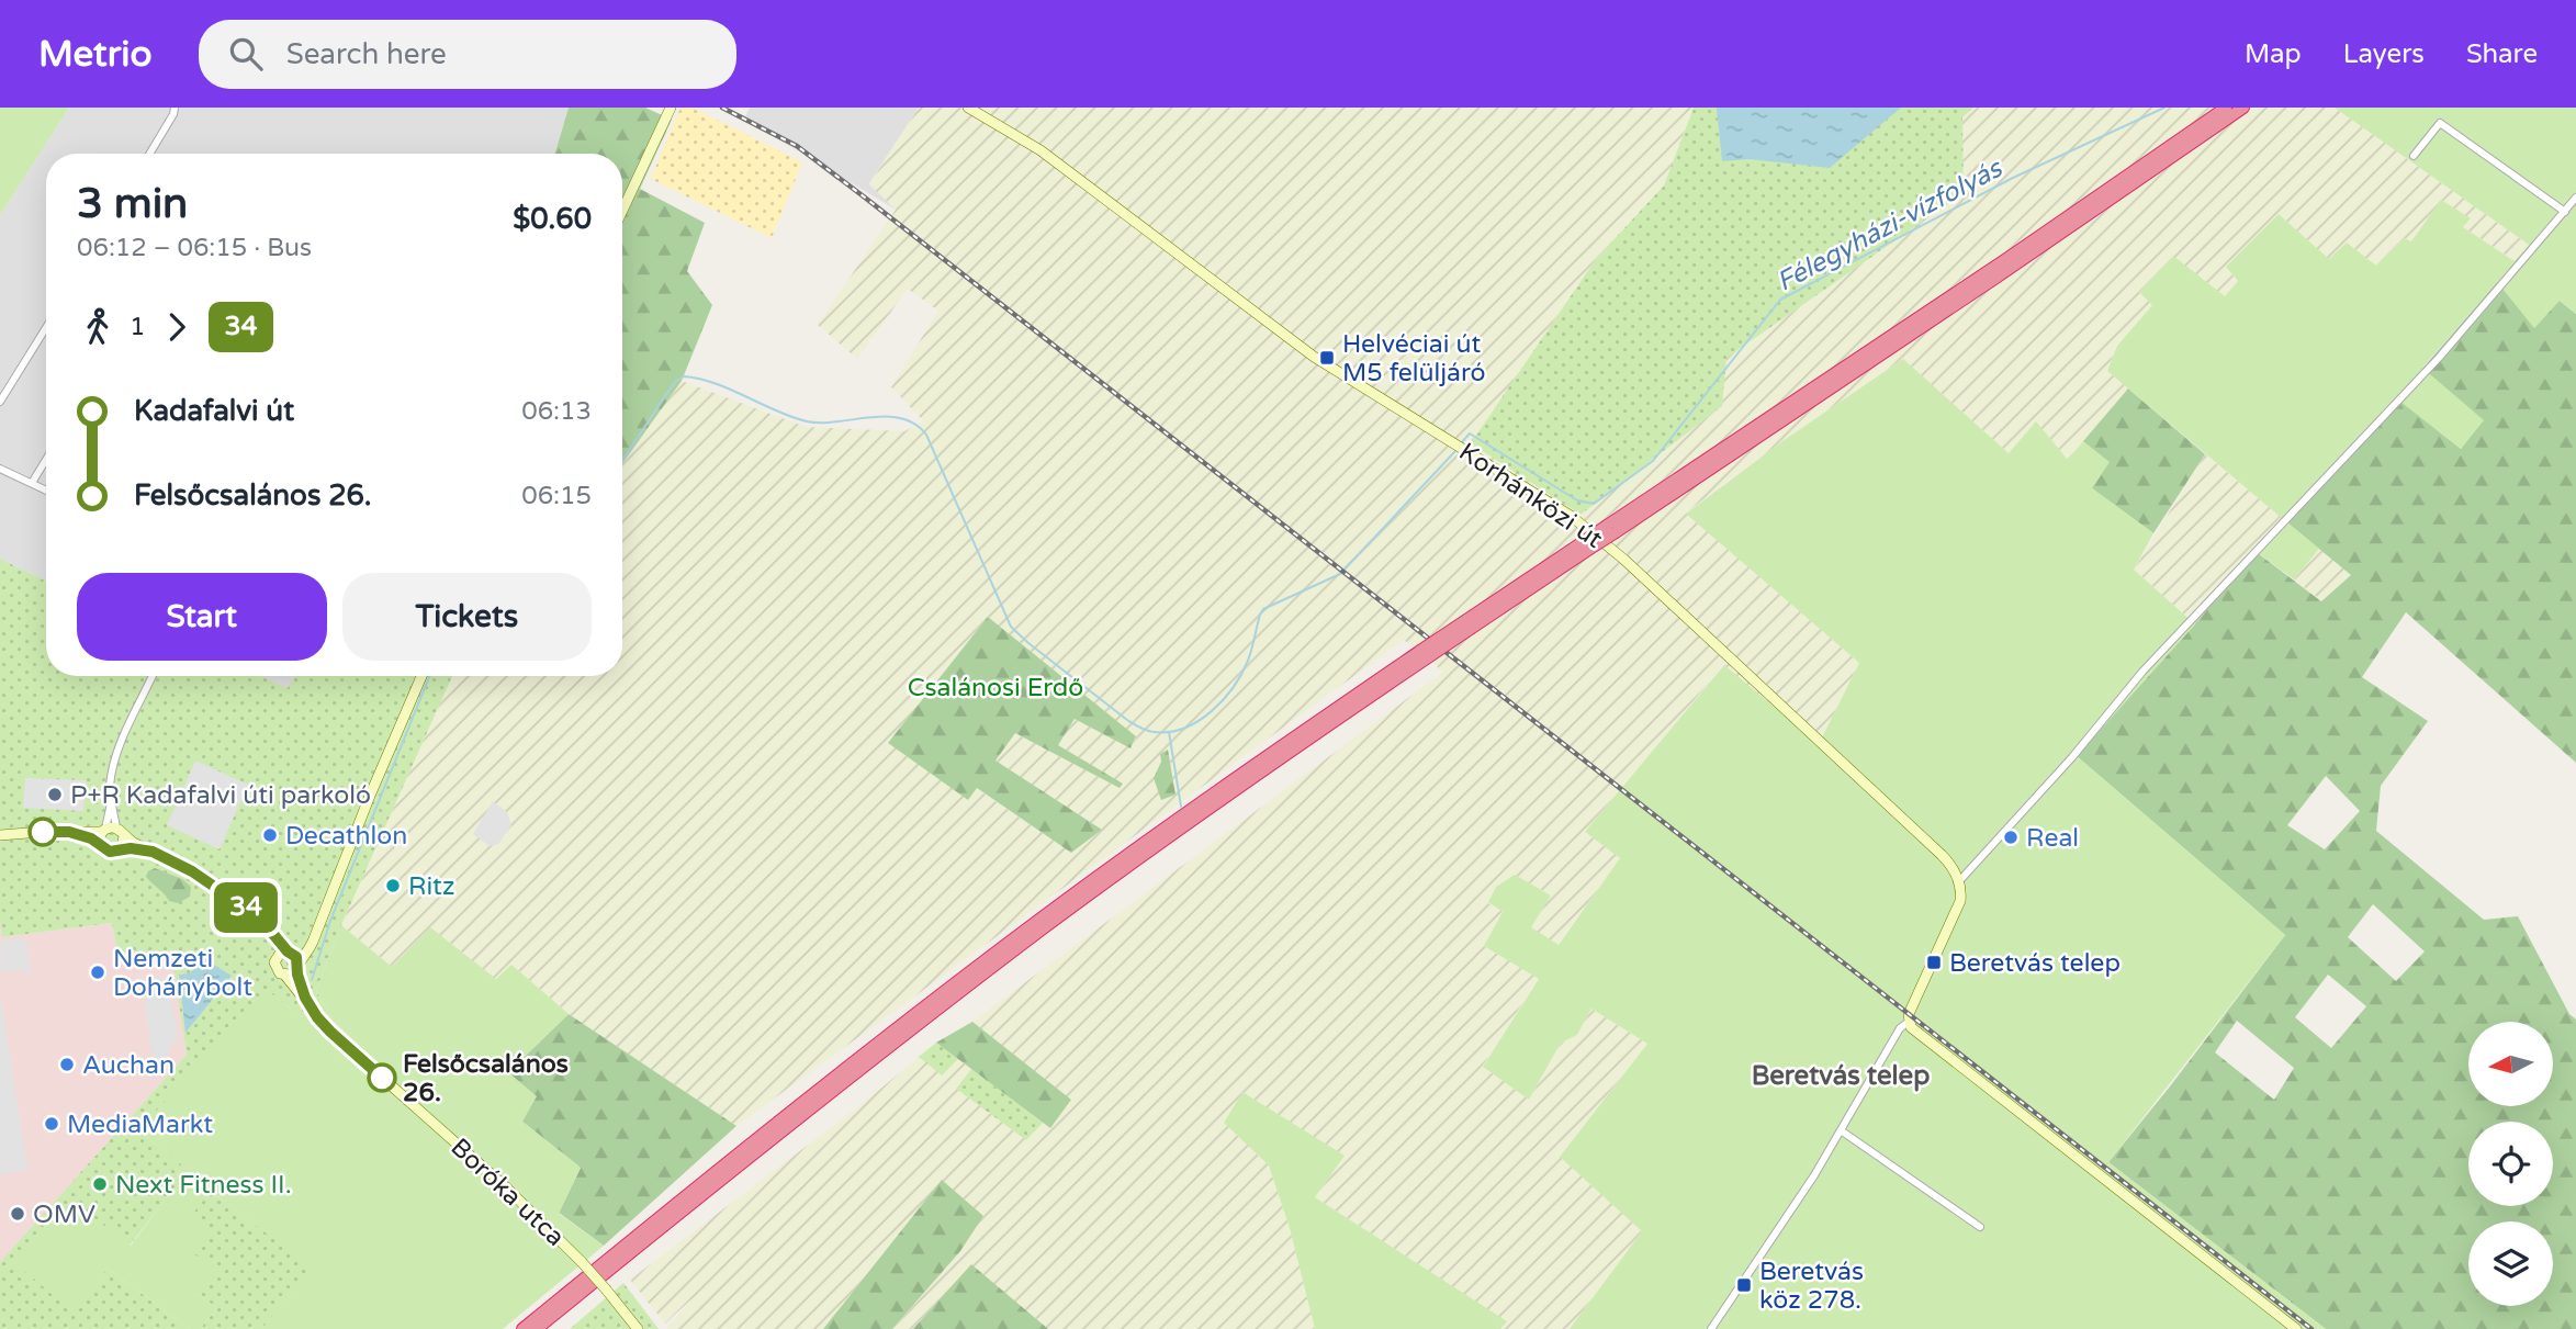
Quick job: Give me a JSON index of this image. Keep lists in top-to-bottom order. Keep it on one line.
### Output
{"streets":{"street":["Korhánközi út","Boróka utca"]},"districts":["Beretvás telep"],"water":["Félegyházi-vízfolyás"],"parks":["Csalánosi Erdő"],"places":{"transit":["Helvéciai út M5 felüljáró","Beretvás telep","Beretvás köz 278."],"other":["P+R Kadafalvi úti parkoló","Decathlon","Real","Ritz","Nemzeti Dohánybolt","Auchan","Felsőcsalános 26.","MediaMarkt","Next Fitness II.","OMV"]},"lines":["bus line 34"],"north":"left","page":{"header":"Metrio","search":"Search here","nav":["Map","Layers","Share"],"on_map":"34","heading":["3 min","06:12 – 06:15 · Bus","$0.60"],"legs":["1","34"],"list":[{"name":"Kadafalvi út","value":"06:13"},{"name":"Felsőcsalános 26.","value":"06:15"}],"buttons":["Start","Tickets"]}}
